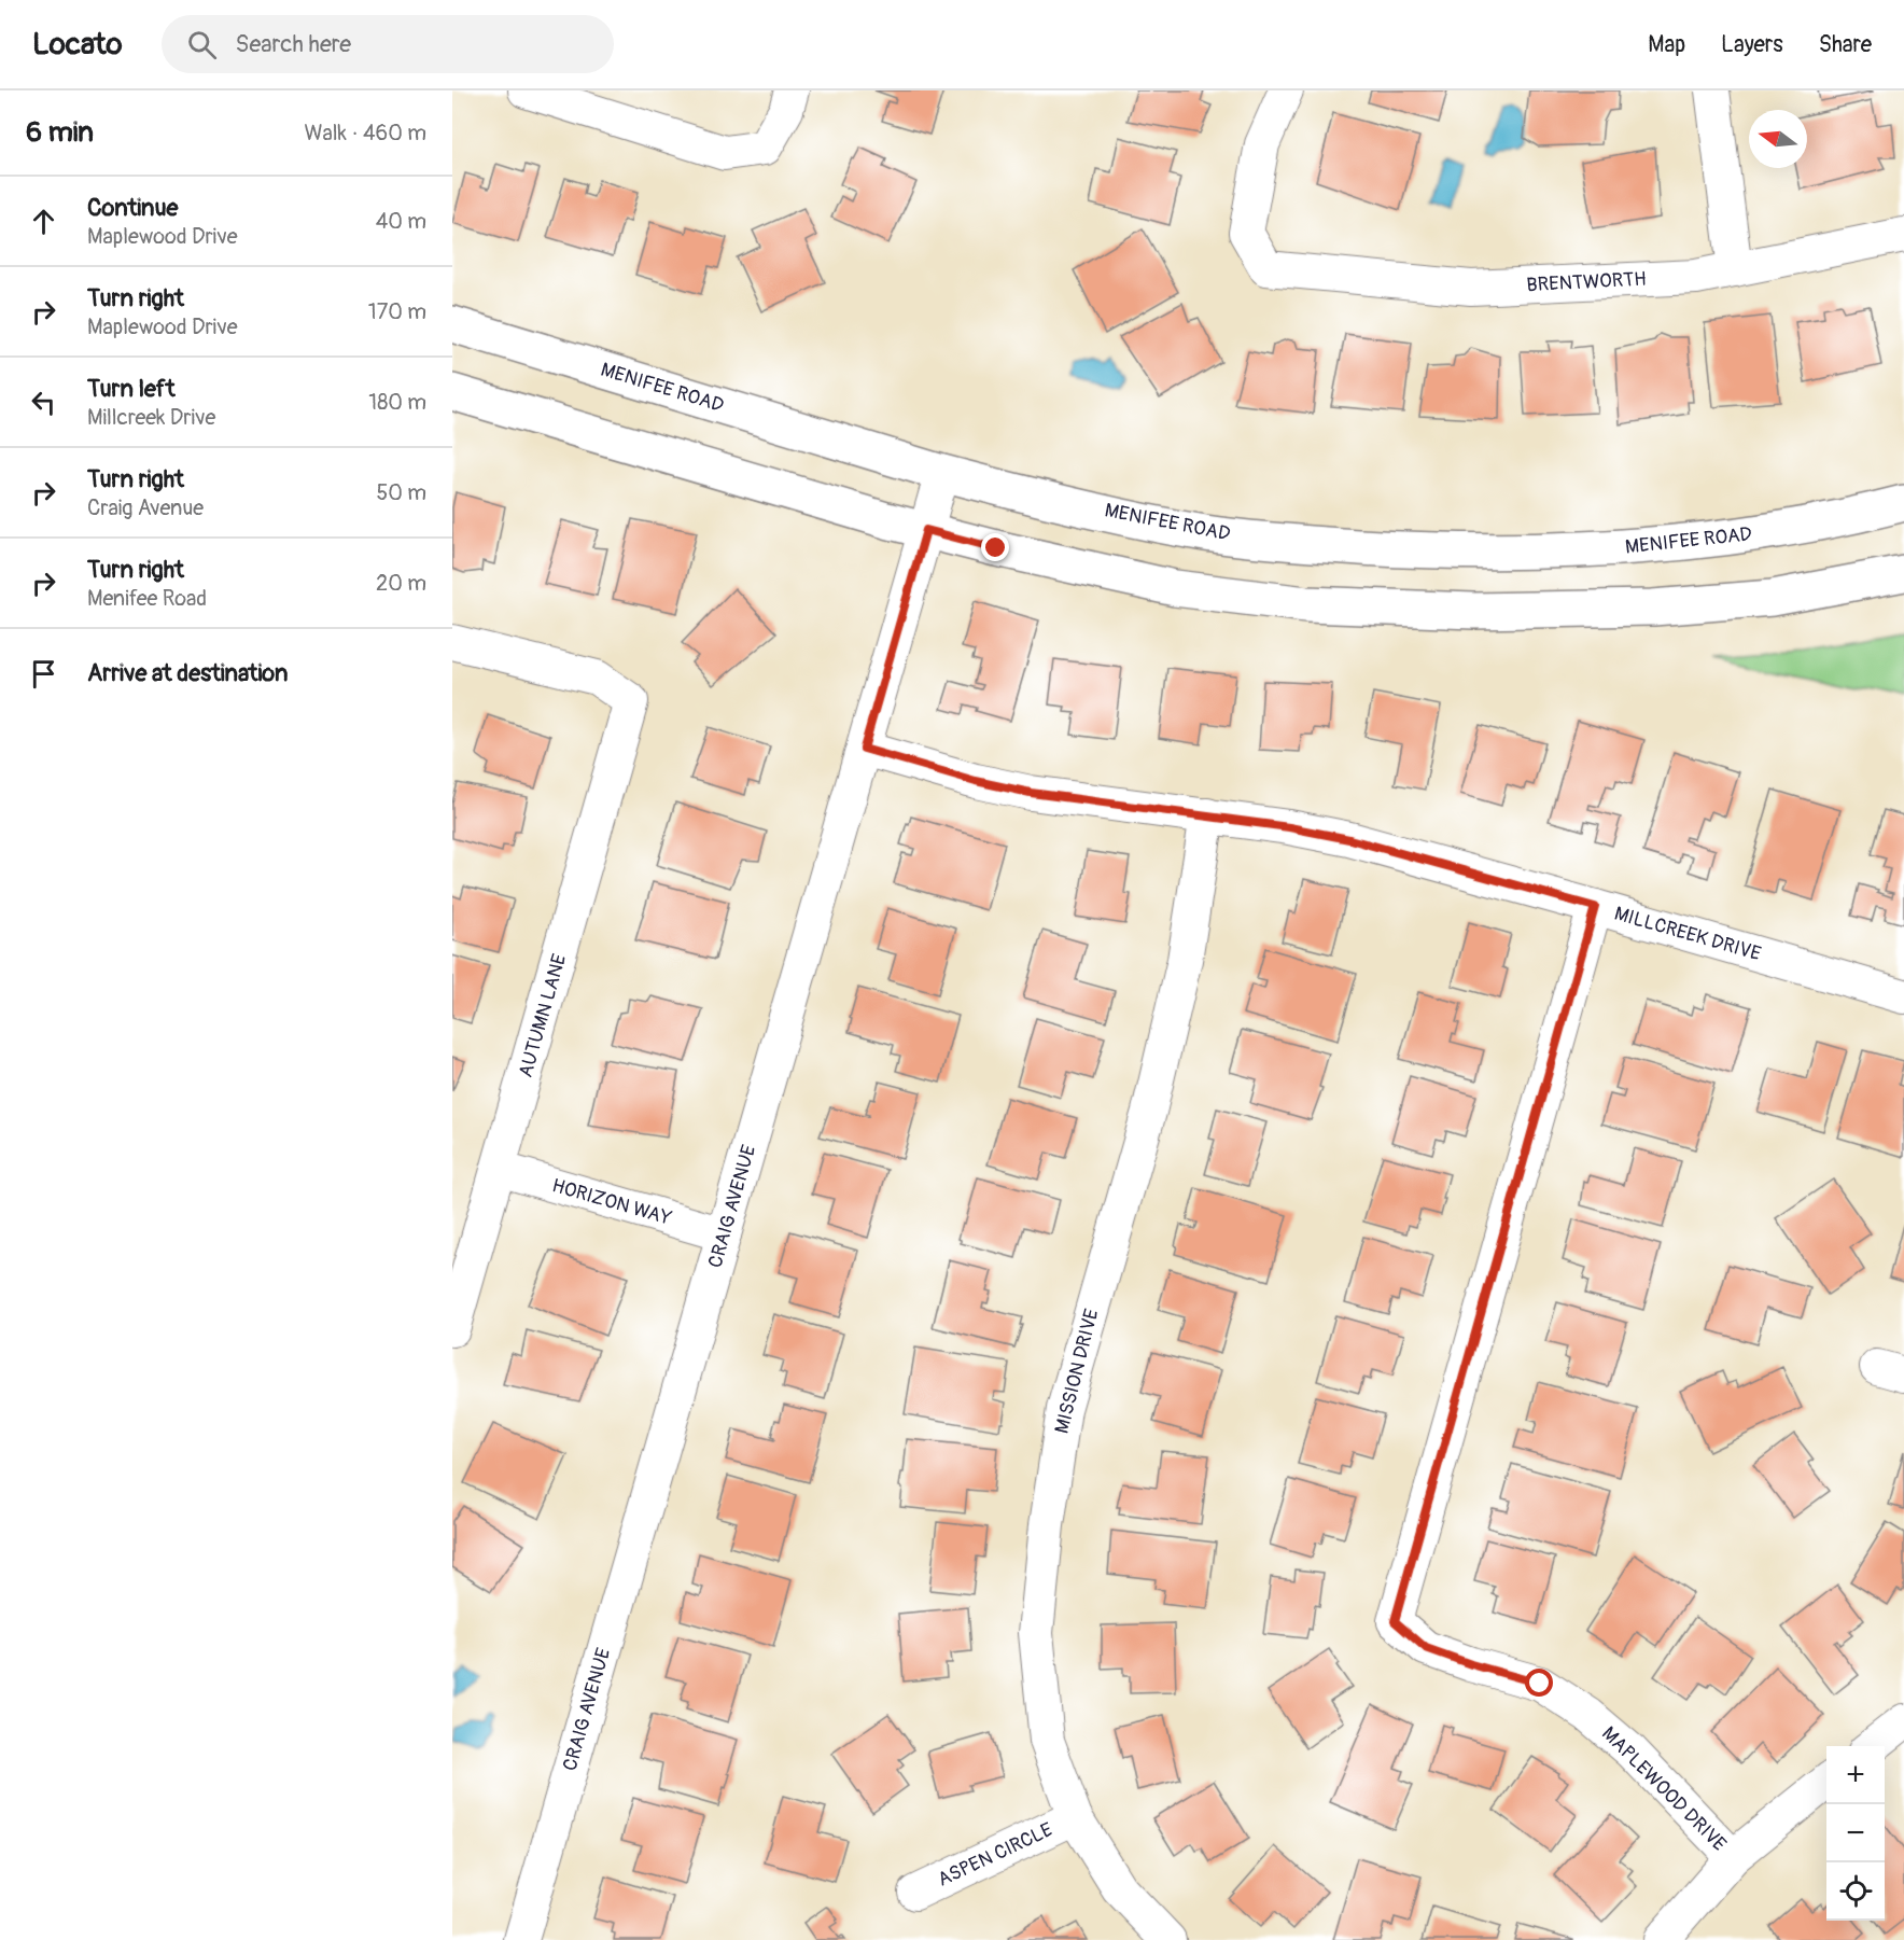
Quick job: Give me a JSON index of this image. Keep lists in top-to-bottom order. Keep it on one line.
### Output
{"streets":{"main road":["MENIFEE ROAD"],"street":["BRENTWORTH","MILLCREEK DRIVE","AUTUMN LANE","HORIZON WAY","CRAIG AVENUE","MISSION DRIVE","MAPLEWOOD DRIVE","ASPEN CIRCLE"]},"crossings":[["MENIFEE ROAD","CRAIG AVENUE"],["MILLCREEK DRIVE","CRAIG AVENUE"],["MILLCREEK DRIVE","MISSION DRIVE"],["MILLCREEK DRIVE","MAPLEWOOD DRIVE"],["AUTUMN LANE","HORIZON WAY"],["HORIZON WAY","CRAIG AVENUE"],["MISSION DRIVE","ASPEN CIRCLE"]],"north":"left","page":{"header":"Locato","search":"Search here","nav":["Map","Layers","Share"],"heading":["6 min","Walk · 460 m"],"list":[["Continue","Maplewood Drive","40 m"],["Turn right","Maplewood Drive","170 m"],["Turn left","Millcreek Drive","180 m"],["Turn right","Craig Avenue","50 m"],["Turn right","Menifee Road","20 m"],"Arrive at destination"],"map_buttons":["+","−"]}}
